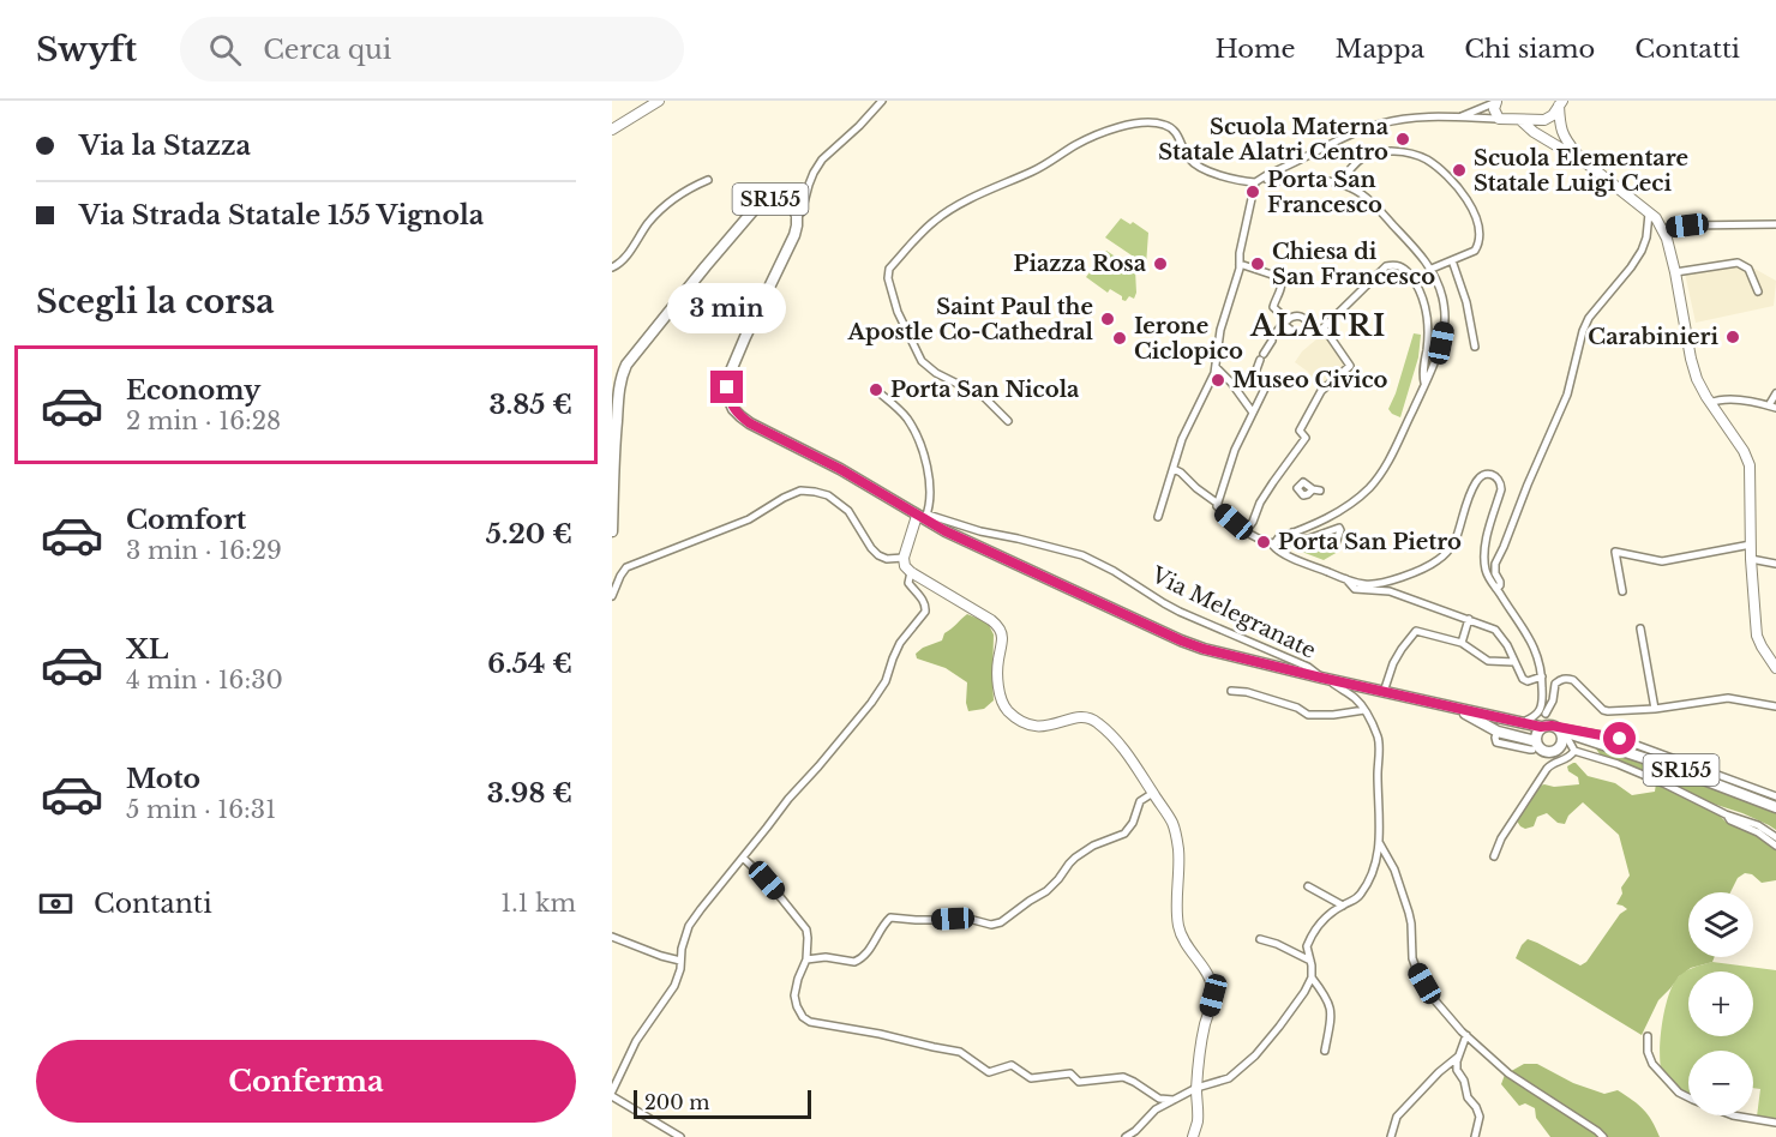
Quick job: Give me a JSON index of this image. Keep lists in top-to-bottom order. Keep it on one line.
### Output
{"streets":{"main road":["SR155"],"street":["Via Melegranate"]},"crossings":[["SR155","Via Melegranate"]],"districts":["ALATRI"],"places":["Scuola Materna Statale Alatri Centro","Scuola Elementare Statale Luigi Ceci","Porta San Francesco","Piazza Rosa","Chiesa di San Francesco","Saint Paul the Apostle Co-Cathedral","Carabinieri","Ierone Ciclopico","Museo Civico","Porta San Nicola","Porta San Pietro"],"scale_bar":"200 m","page":{"header":"Swyft","search":"Cerca qui","nav":["Home","Mappa","Chi siamo","Contatti"],"banner":["Via la Stazza","Via Strada Statale 155 Vignola"],"heading":"Scegli la corsa","bubble":"3 min","list":[{"name":"Economy","note":"2 min · 16:28","value":"3.85 €"},{"name":"Comfort","note":"3 min · 16:29","value":"5.20 €"},{"name":"XL","note":"4 min · 16:30","value":"6.54 €"},{"name":"Moto","note":"5 min · 16:31","value":"3.98 €"}],"pay":["Contanti","1.1 km"],"map_buttons":["+","−"],"buttons":"Conferma","scale":"200 m"}}
